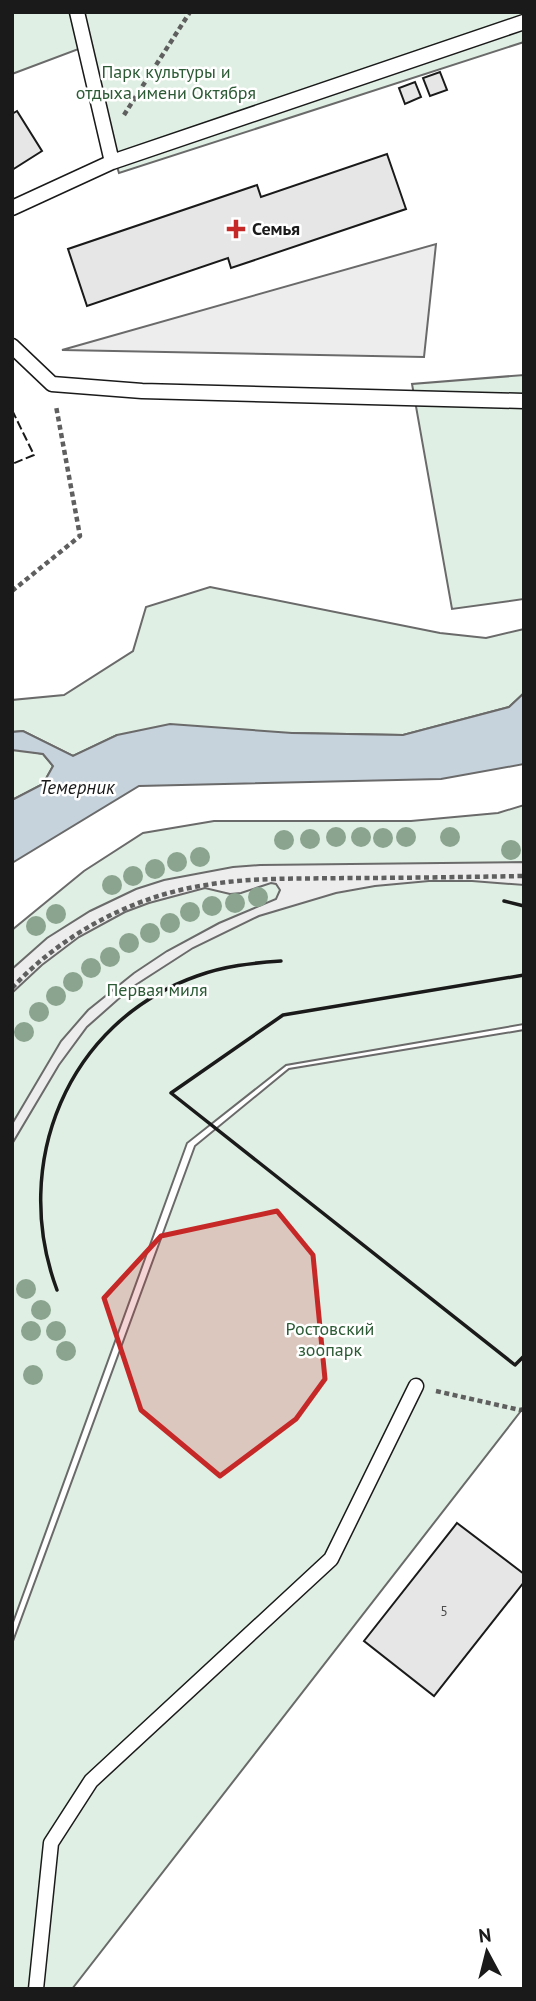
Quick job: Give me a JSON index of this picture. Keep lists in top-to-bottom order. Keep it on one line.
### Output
{"water":["Темерник"],"parks":["Парк культуры и отдыха имени Октября","Первая миля","Ростовский зоопарк"],"places":{"health":["Семья"]},"house_numbers":["5"],"north":"top"}
